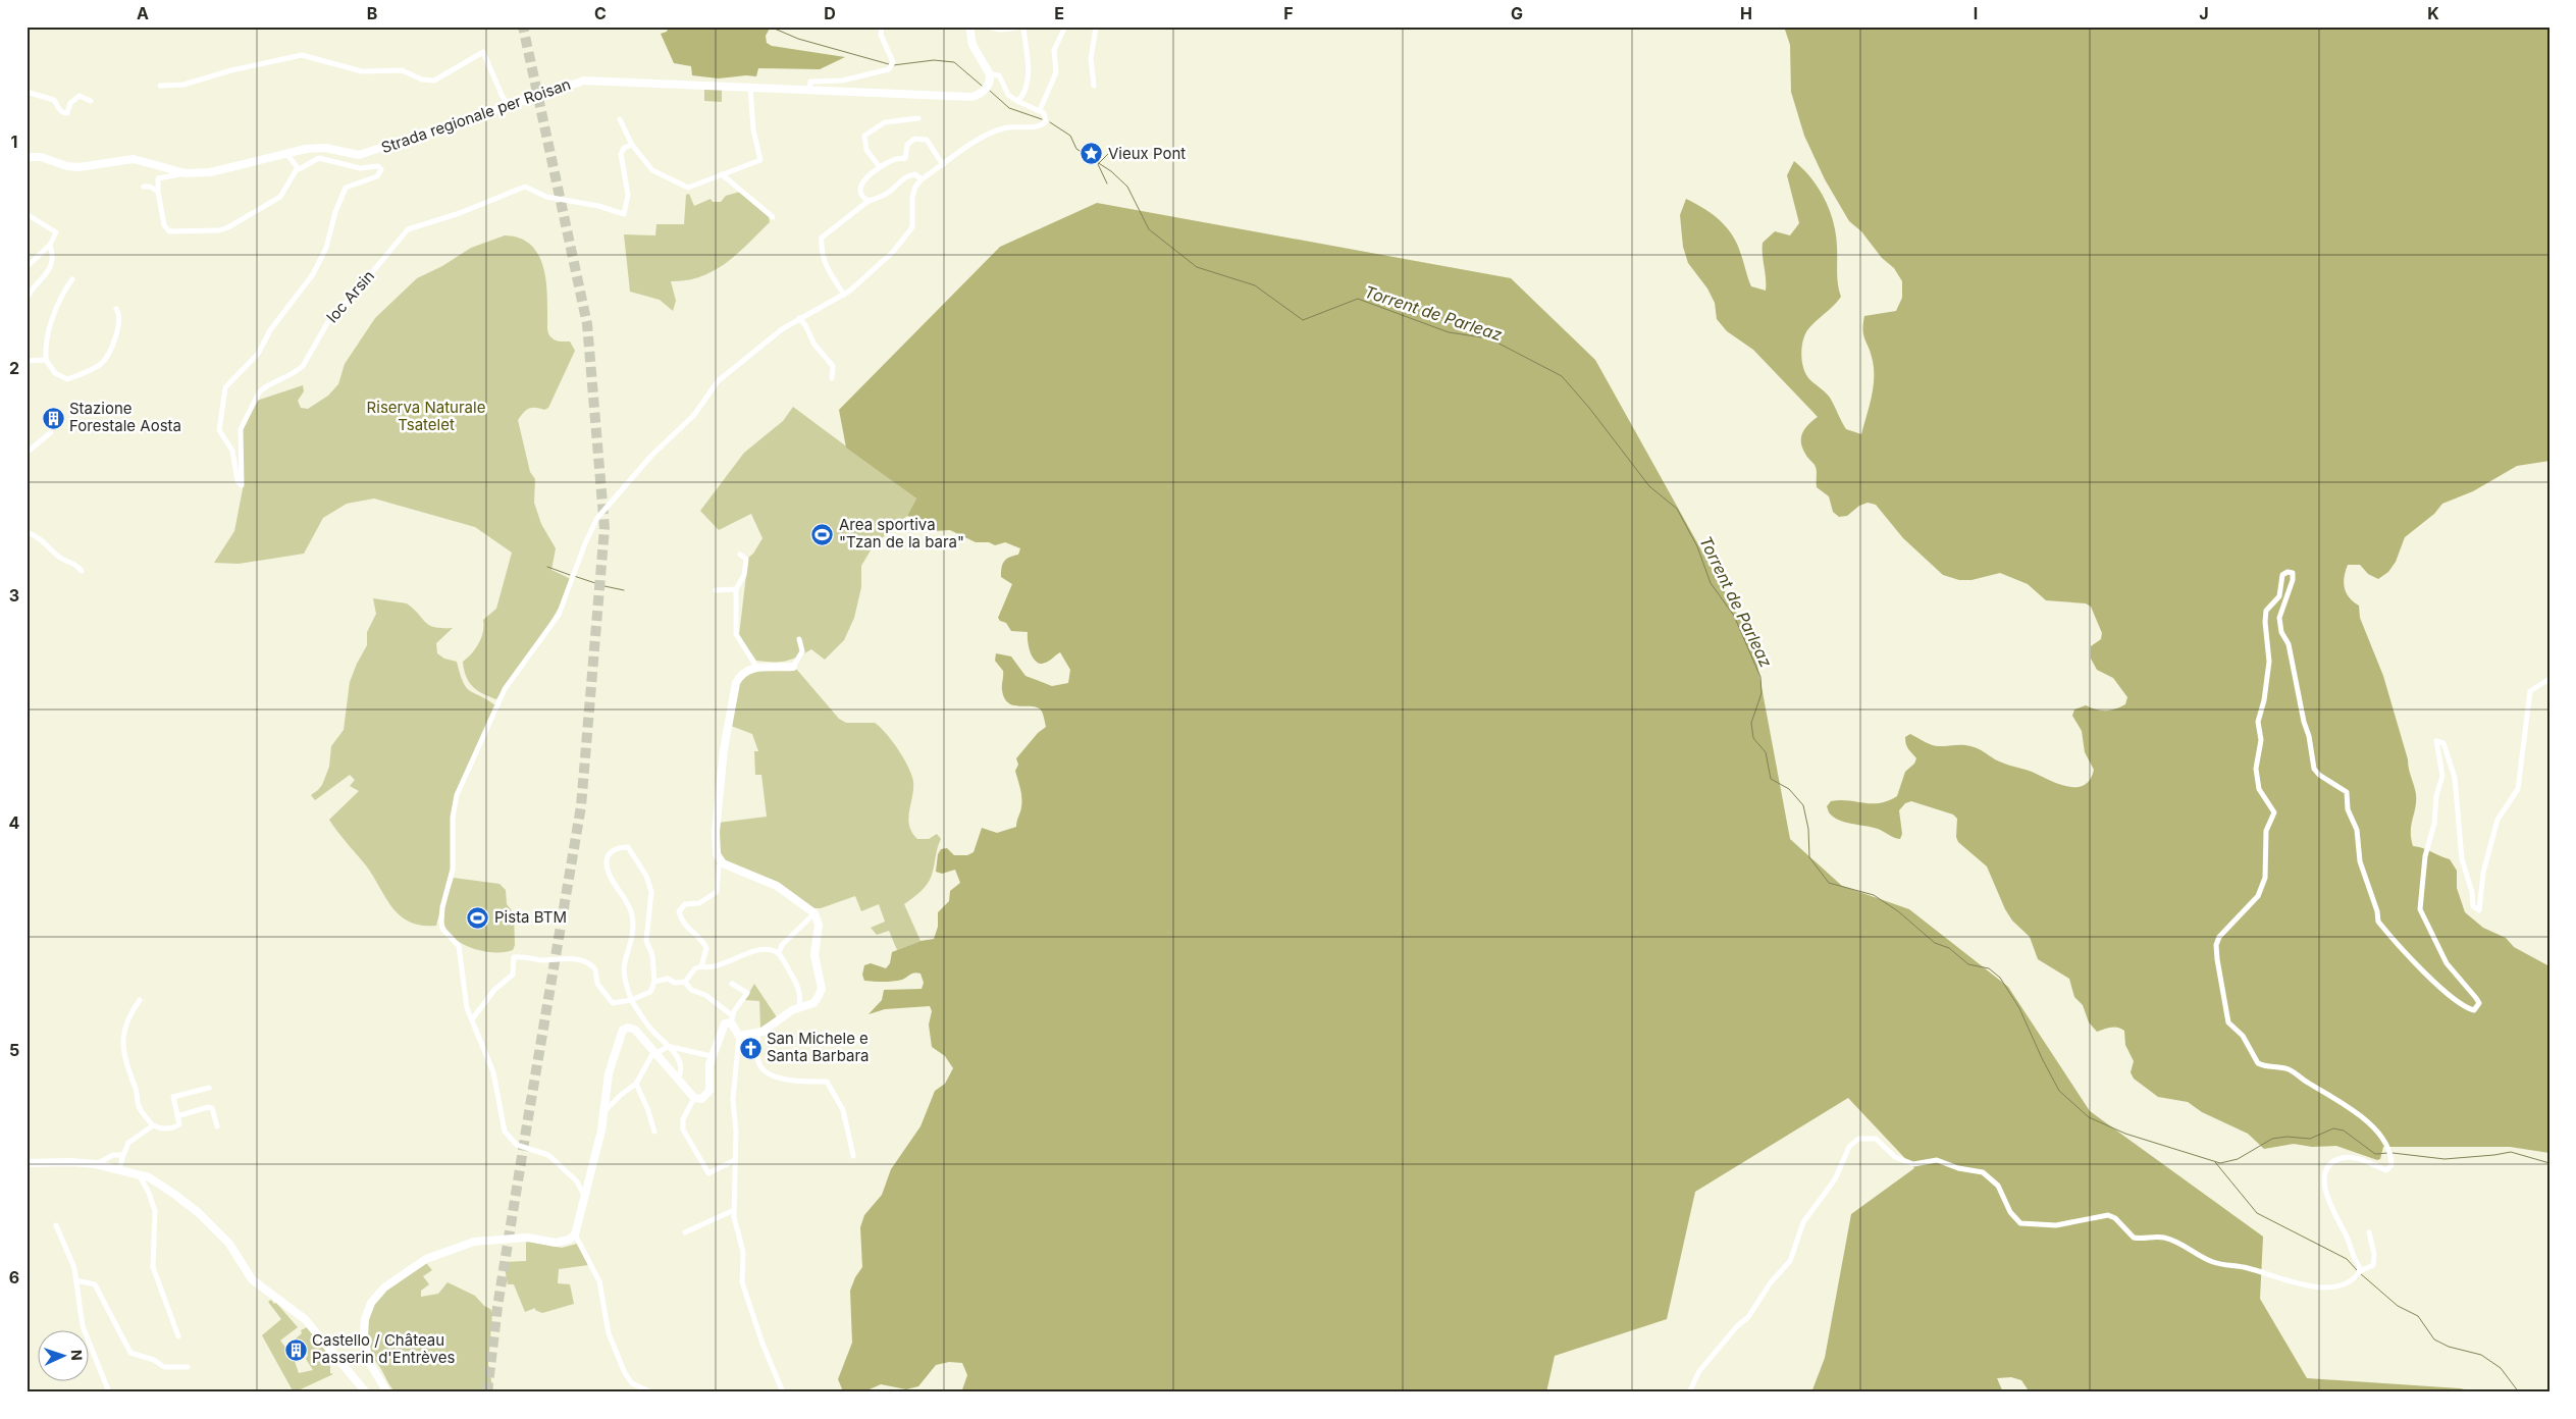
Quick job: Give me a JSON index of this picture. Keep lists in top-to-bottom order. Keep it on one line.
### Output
{"streets":{"street":["Strada regionale per Roisan","loc Arsin"]},"water":["Torrent de Parleaz"],"parks":["Riserva Naturale Tsatelet"],"places":{"place":["Vieux Pont"],"building":["Stazione Forestale Aosta","Castello / Château Passerin d'Entrèves"],"sports":["Area sportiva \"Tzan de la bara\"","Pista BTM"],"church":["San Michele e Santa Barbara"]},"north":"right","grid":{"columns":["A","B","C","D","E","F","G","H","I","J","K"],"rows":["1","2","3","4","5","6"]}}
